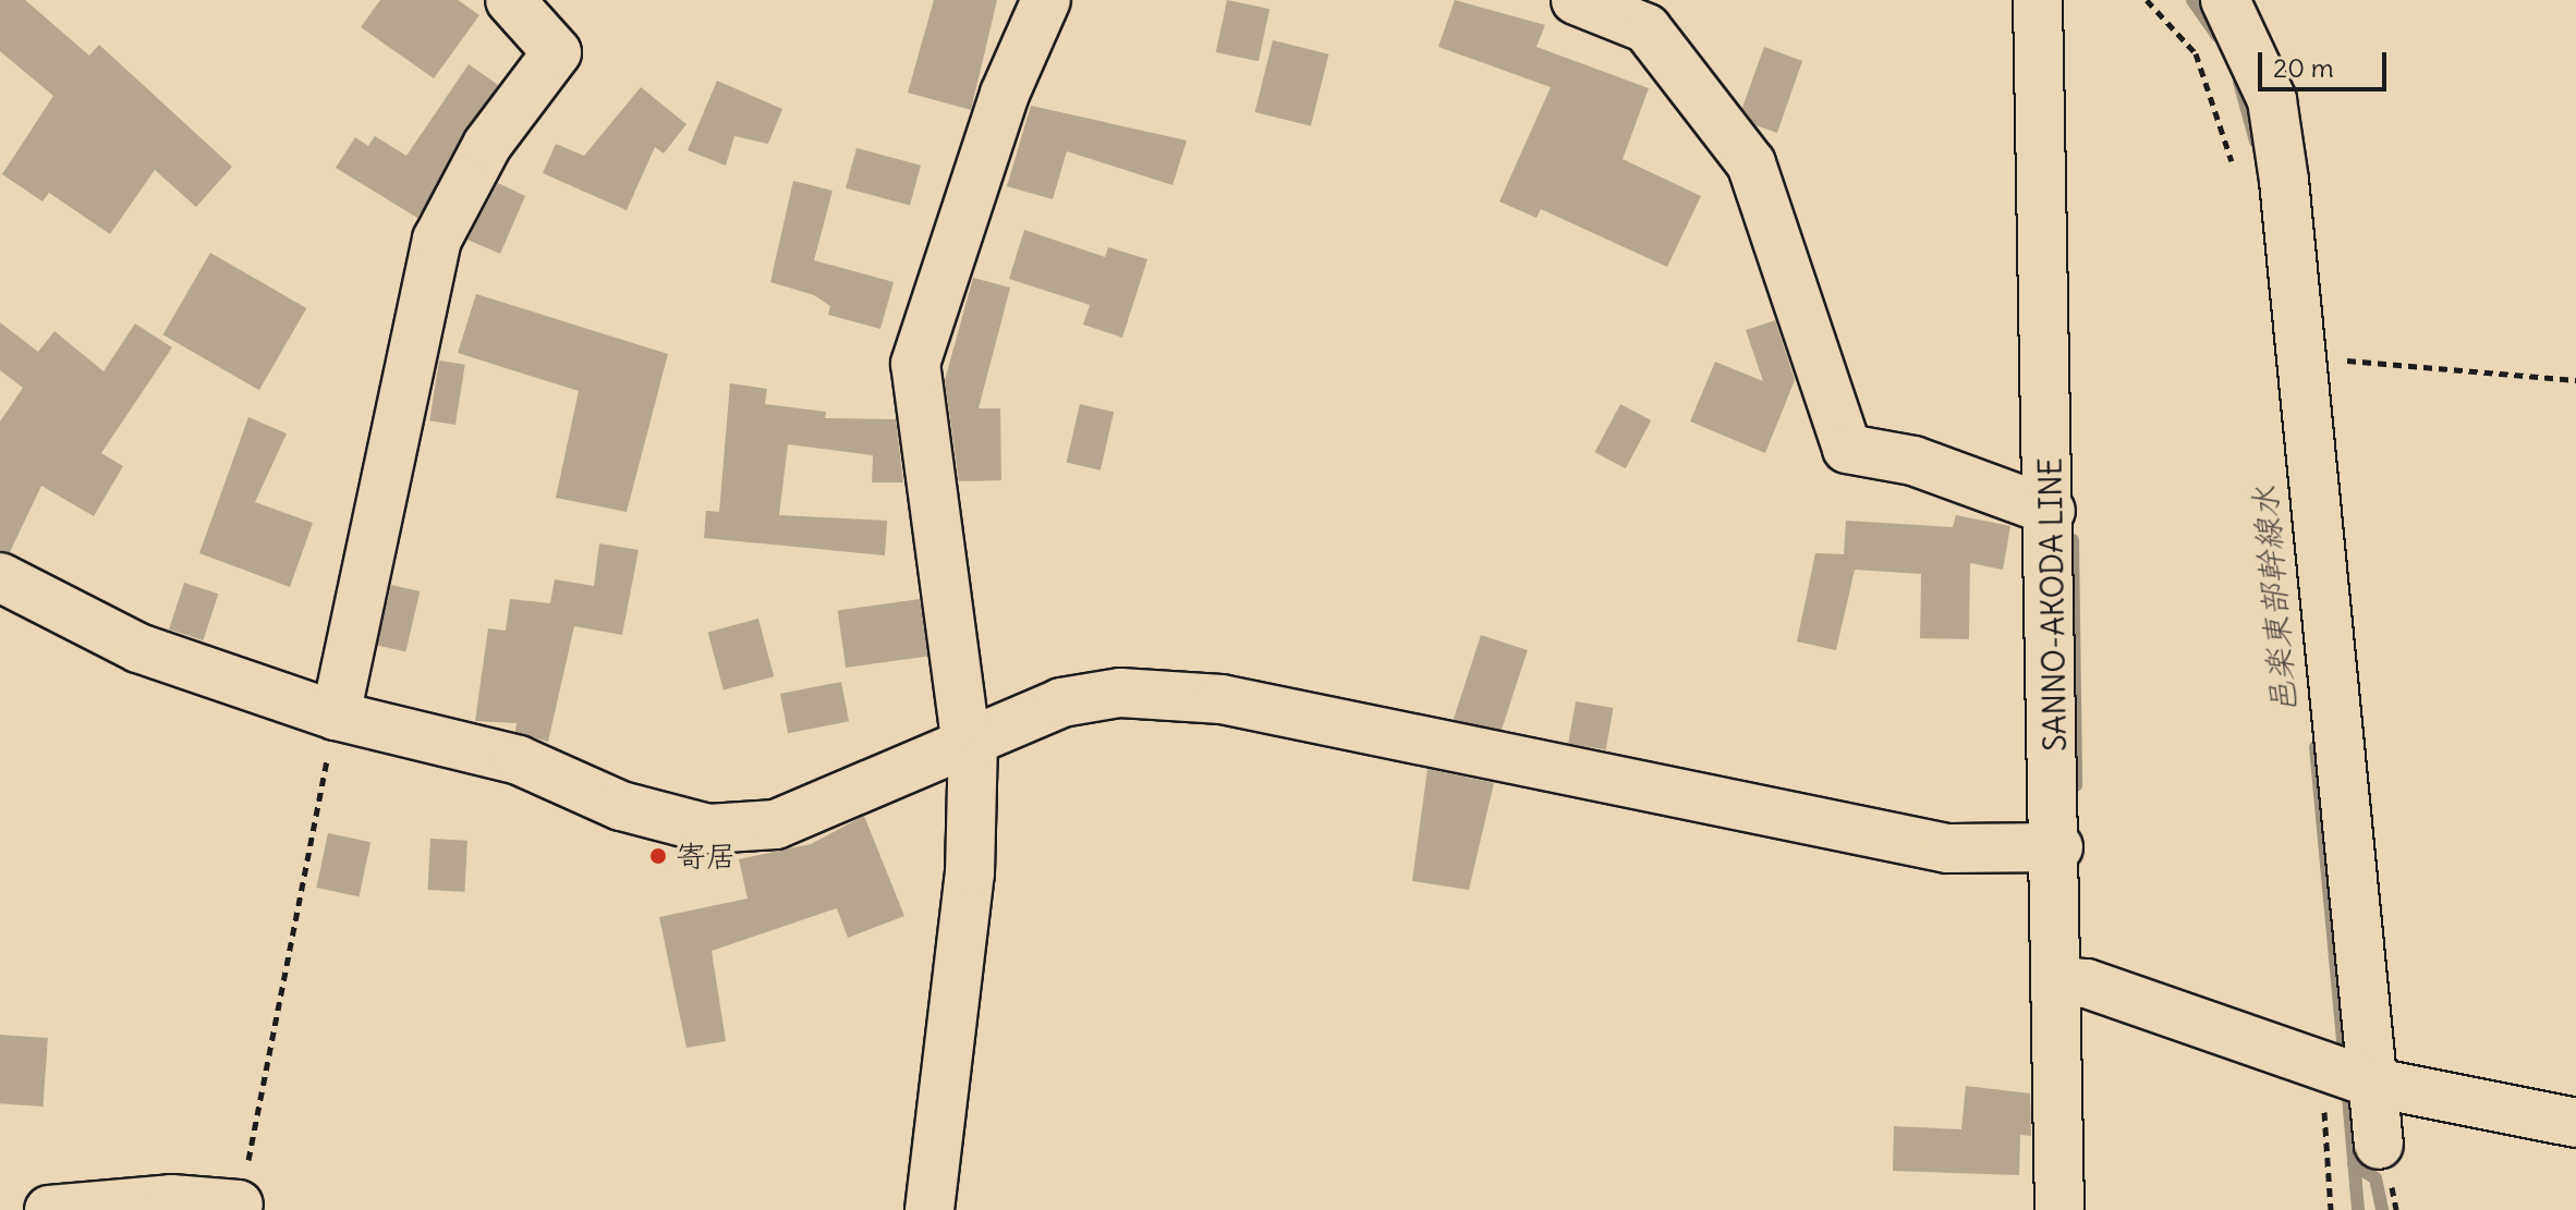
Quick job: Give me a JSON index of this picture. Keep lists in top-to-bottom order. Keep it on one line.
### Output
{"streets":{"street":["SANNO-AKODA LINE"]},"water":["邑楽東部幹線水"],"places":["寄居"],"scale_bar":"20 m"}
